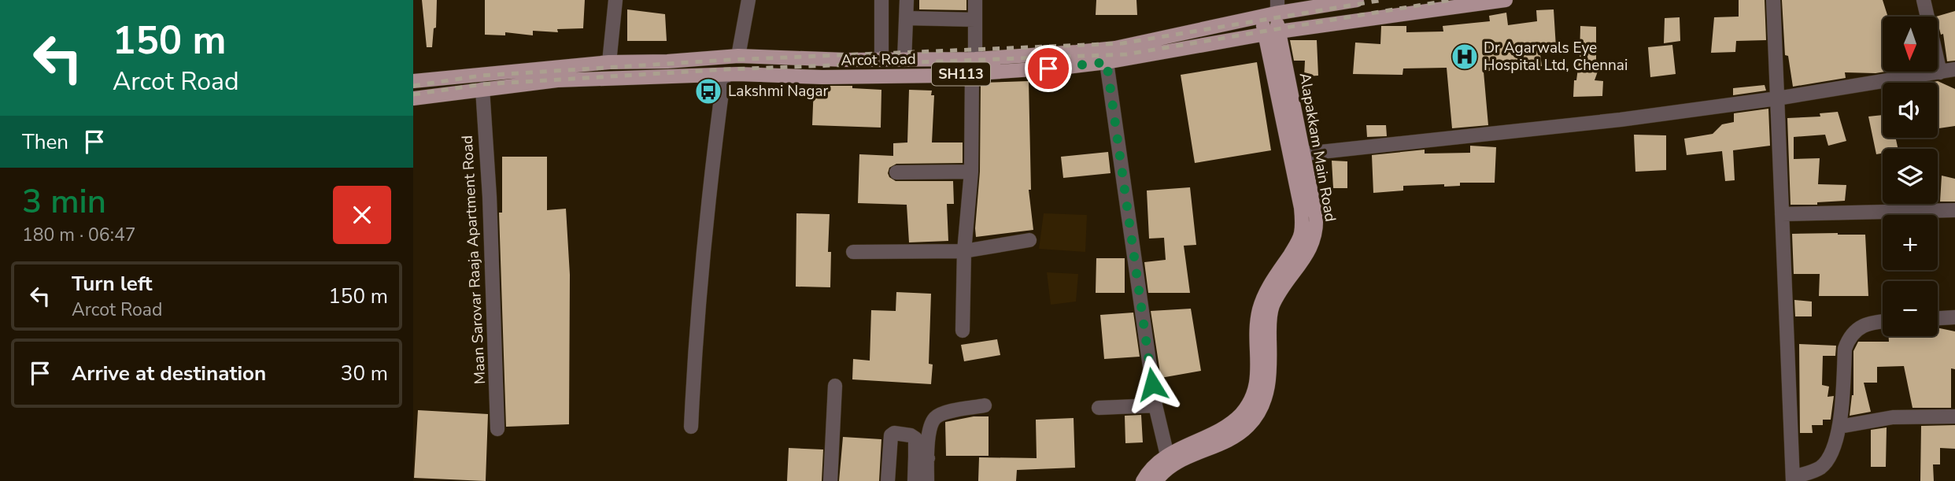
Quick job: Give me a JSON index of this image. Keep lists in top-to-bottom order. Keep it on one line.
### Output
{"streets":{"main road":["Arcot Road","SH113","Alapakkam Main Road"],"street":["Maan Sarovar Raaja Apartment Road"]},"crossings":[["Arcot Road","Alapakkam Main Road"],["Arcot Road","Maan Sarovar Raaja Apartment Road"]],"places":{"hospital":["Dr Agarwals Eye Hospital Ltd, Chennai"],"bus stop":["Lakshmi Nagar"]},"north":"bottom","page":{"turn":["150 m","Arcot Road"],"map_buttons":["+","−"],"then":"Then","heading":["3 min","180 m · 06:47"],"list":[{"name":"Turn left","note":"Arcot Road","value":"150 m"},{"name":"Arrive at destination","value":"30 m"}]}}
